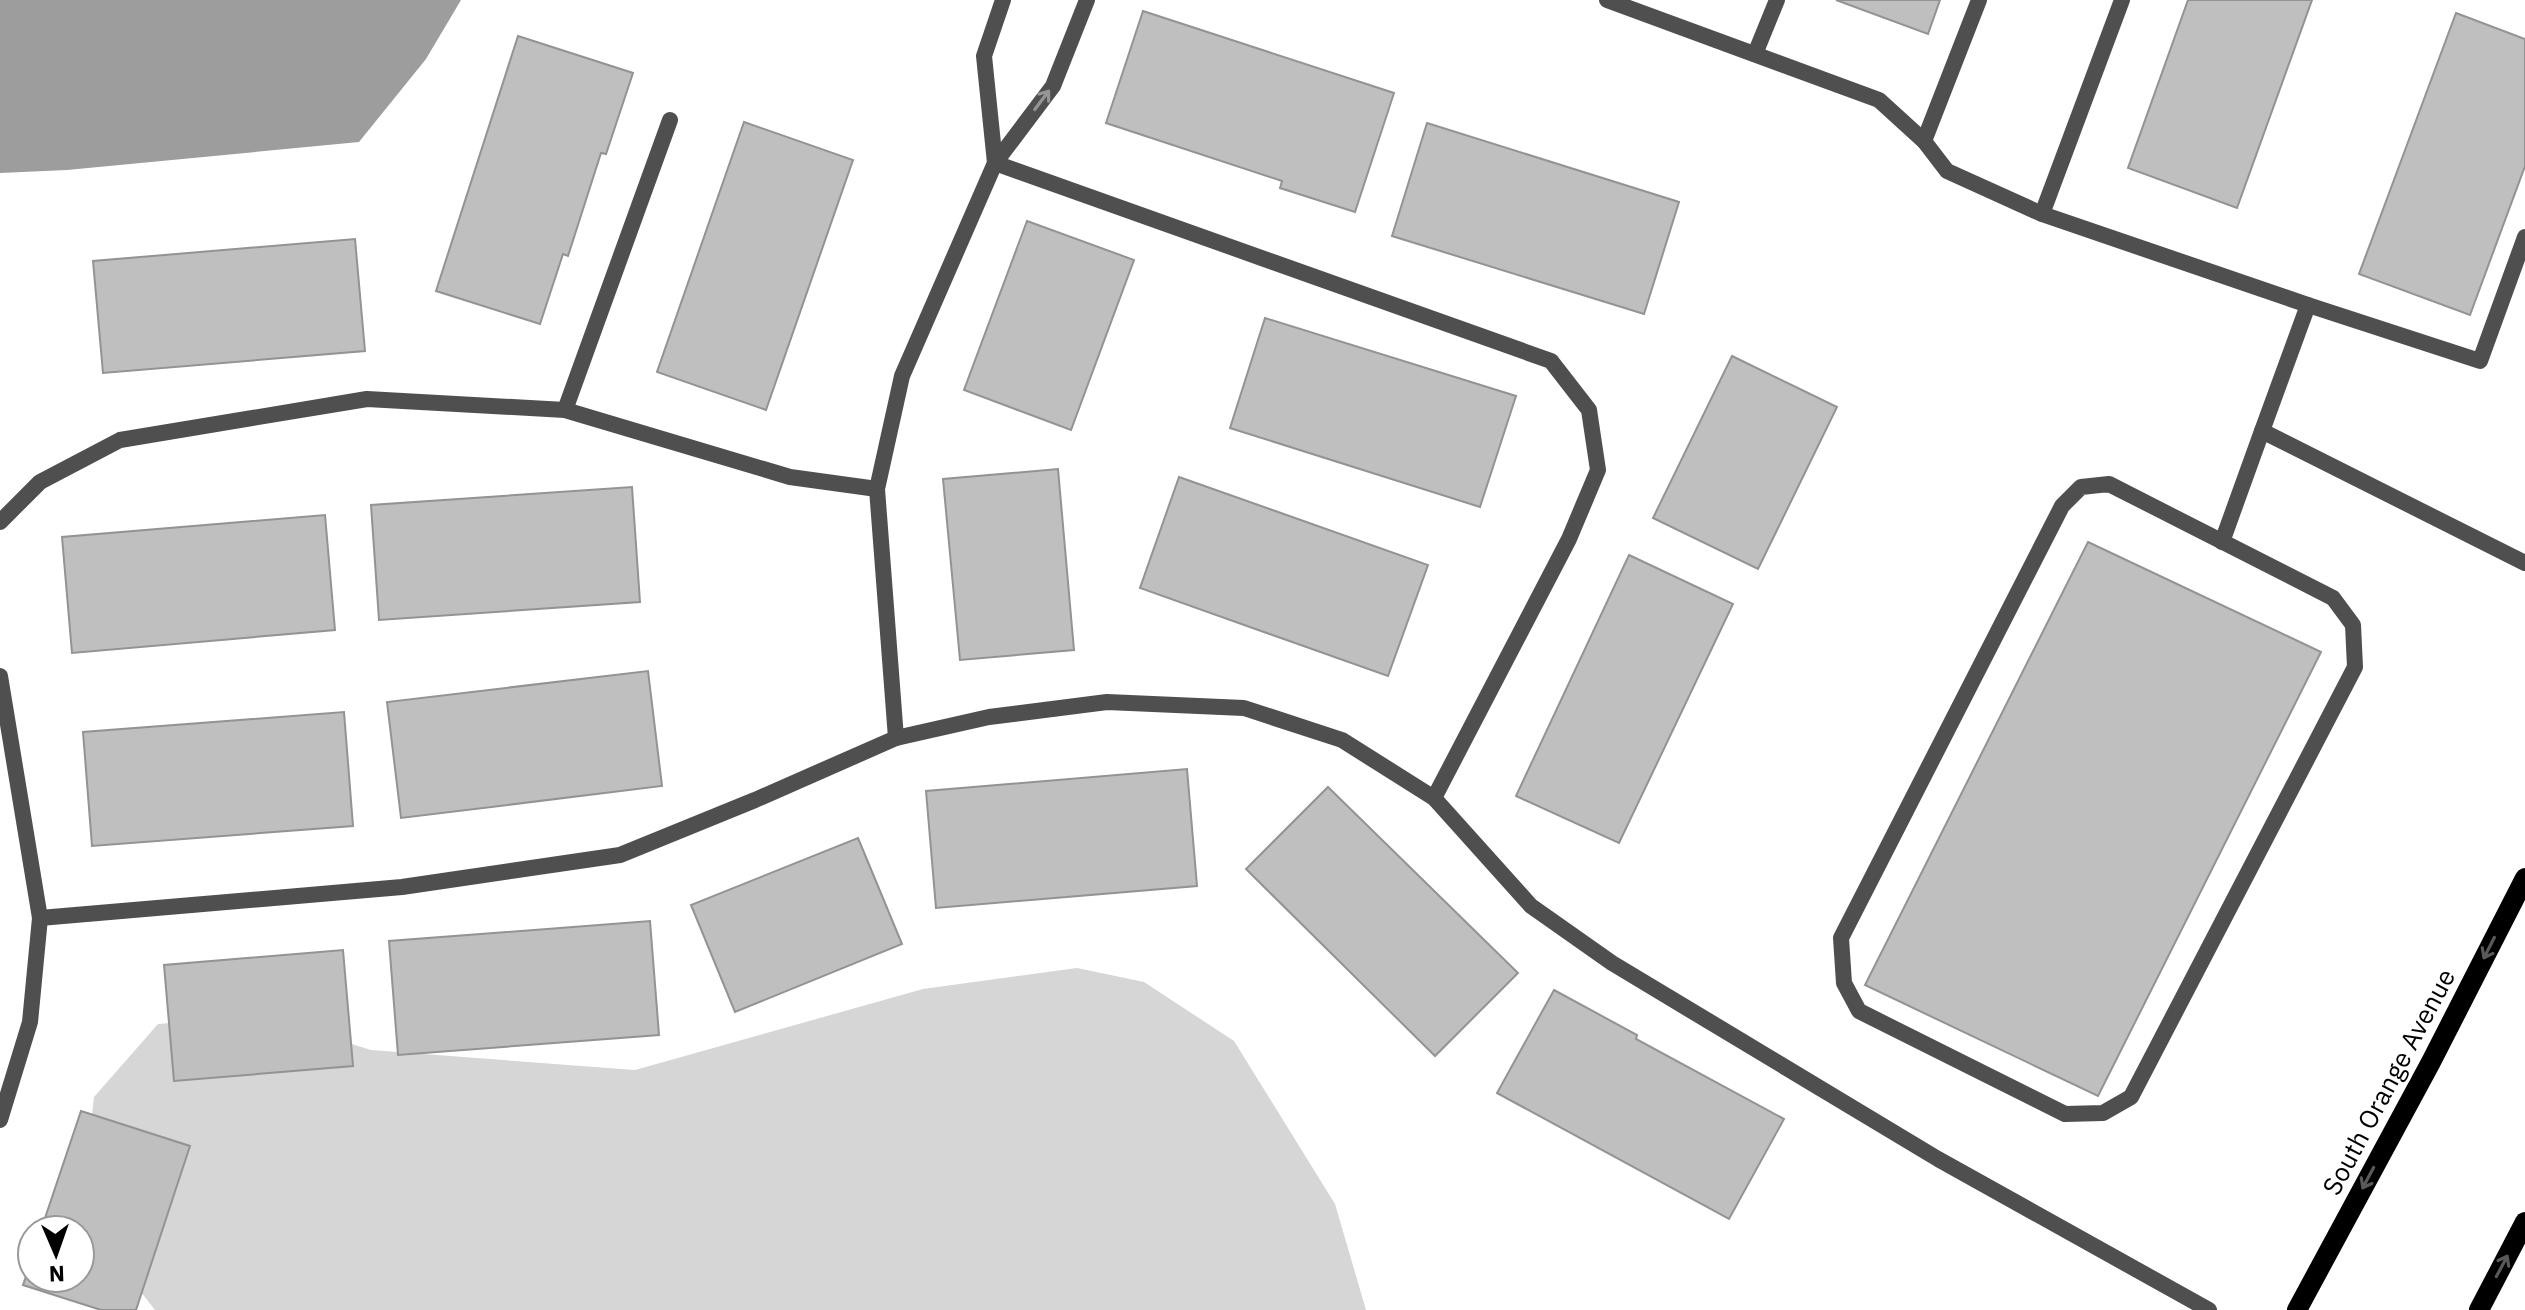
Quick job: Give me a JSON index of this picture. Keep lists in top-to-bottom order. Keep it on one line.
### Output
{"streets":{"main road":["South Orange Avenue"]},"one_way":["South Orange Avenue"],"north":"bottom"}
